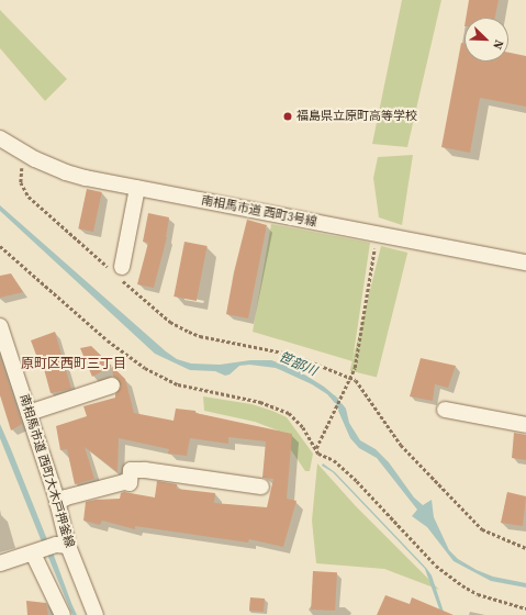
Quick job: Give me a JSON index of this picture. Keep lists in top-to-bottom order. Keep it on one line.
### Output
{"streets":{"street":["南相馬市道 西町3号線","南相馬市道 西町大木戸押釜線"]},"districts":["原町区西町三丁目"],"water":["笹部川"],"places":["福島県立原町高等学校"],"north":"bottom right"}
